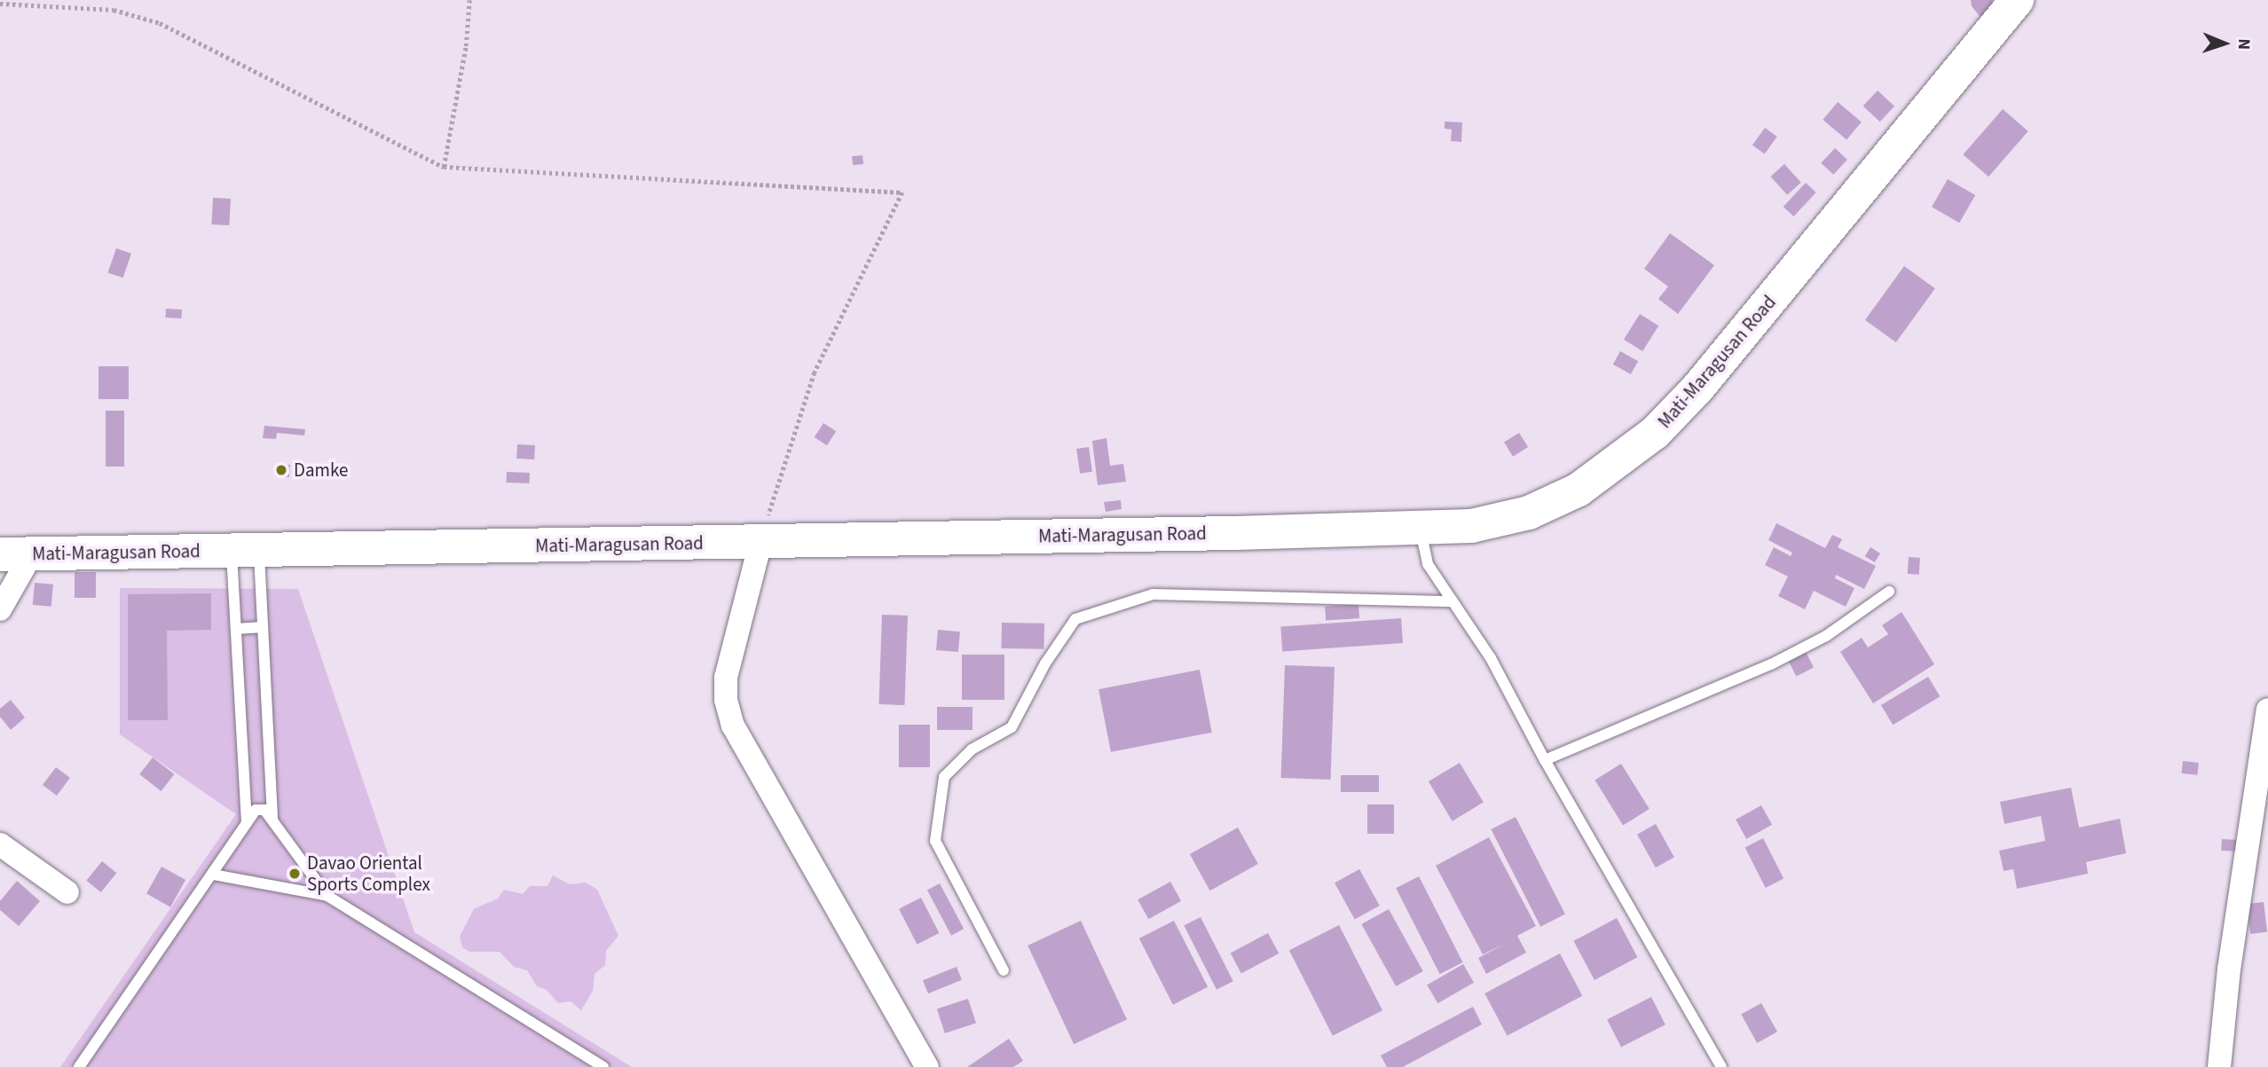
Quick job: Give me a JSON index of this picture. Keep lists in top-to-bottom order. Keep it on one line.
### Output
{"streets":{"main road":["Mati-Maragusan Road"]},"places":["Damke","Davao Oriental Sports Complex"],"north":"right"}
